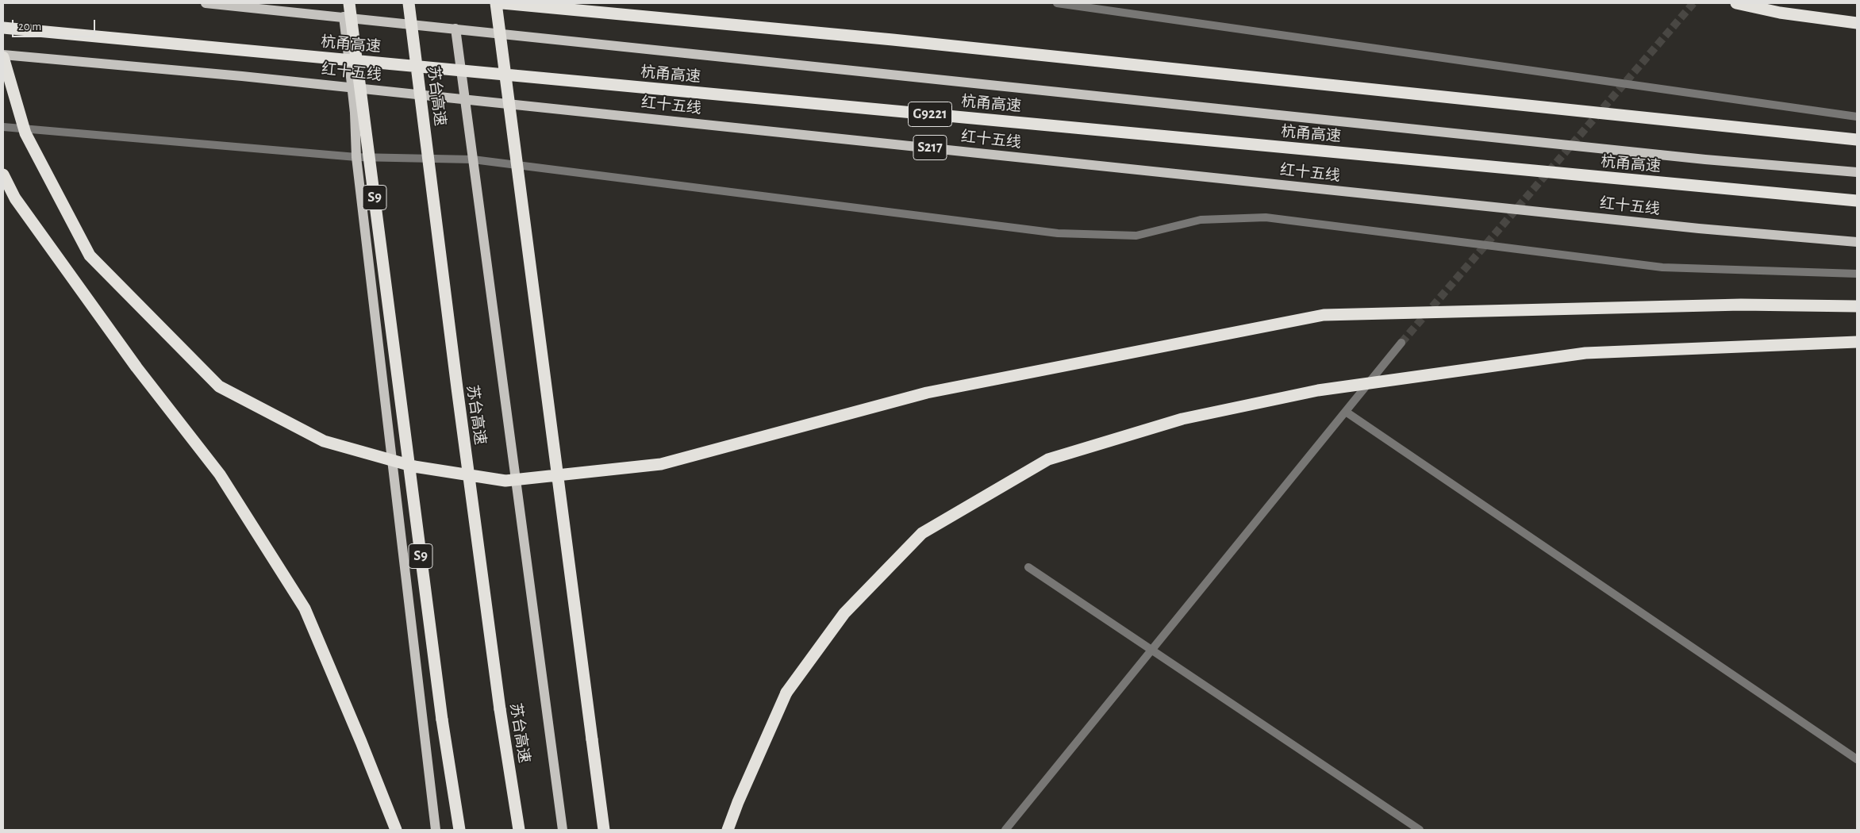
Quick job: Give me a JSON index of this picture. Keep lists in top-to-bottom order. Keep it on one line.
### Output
{"streets":{"highway":["杭甬高速","苏台高速","G9221","S9"],"main road":["红十五线","S217"]},"scale_bar":"20 m"}
